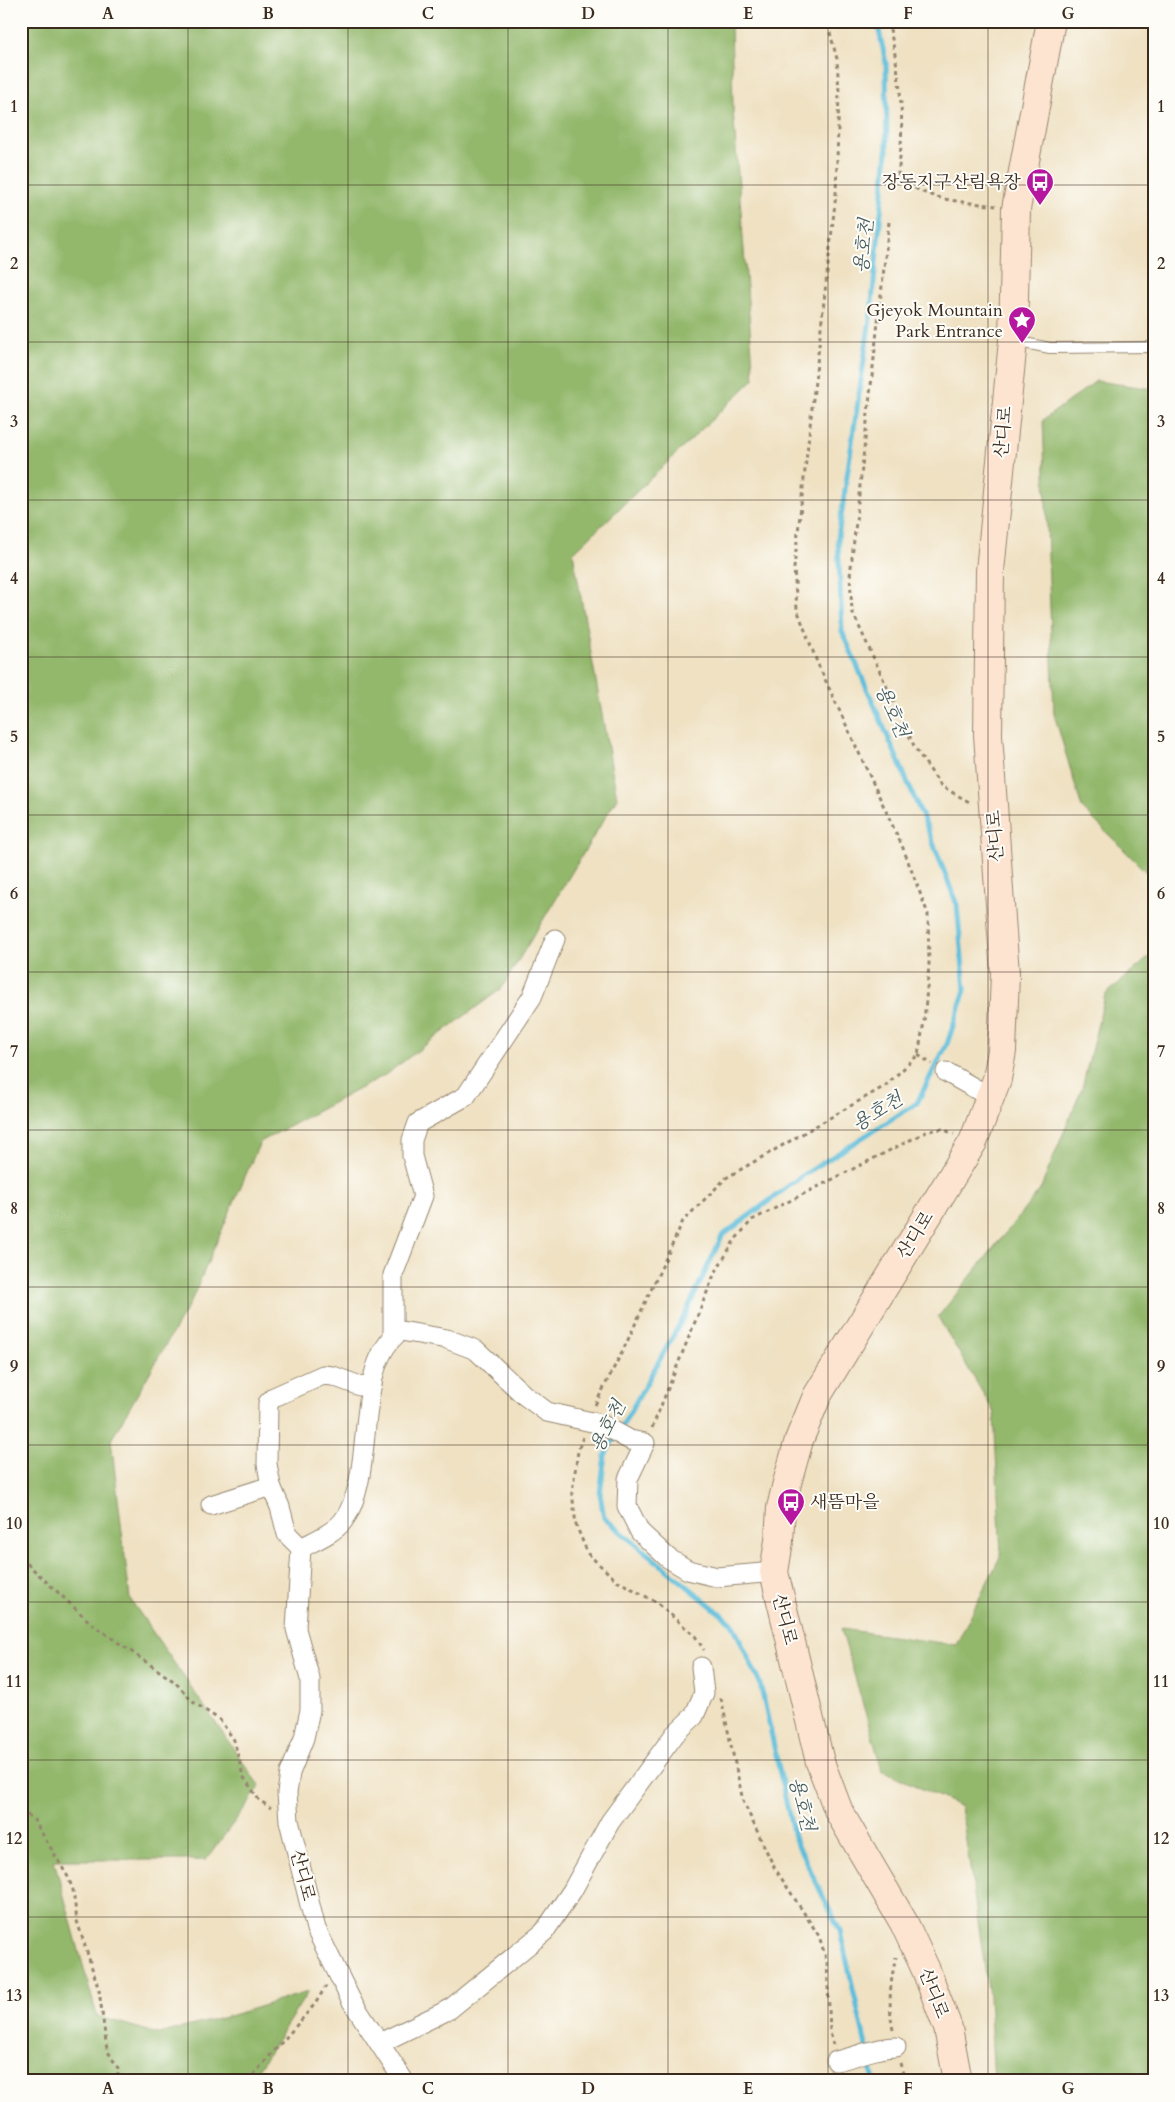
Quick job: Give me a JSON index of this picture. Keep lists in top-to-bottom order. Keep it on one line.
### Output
{"streets":{"street":["산디로"]},"water":["용호천"],"places":{"bus stop":["장동지구산림욕장","새뜸마을"],"place":["Gjeyok Mountain Park Entrance"]},"grid":{"columns":["A","B","C","D","E","F","G"],"rows":["1","2","3","4","5","6","7","8","9","10","11","12","13"]}}
